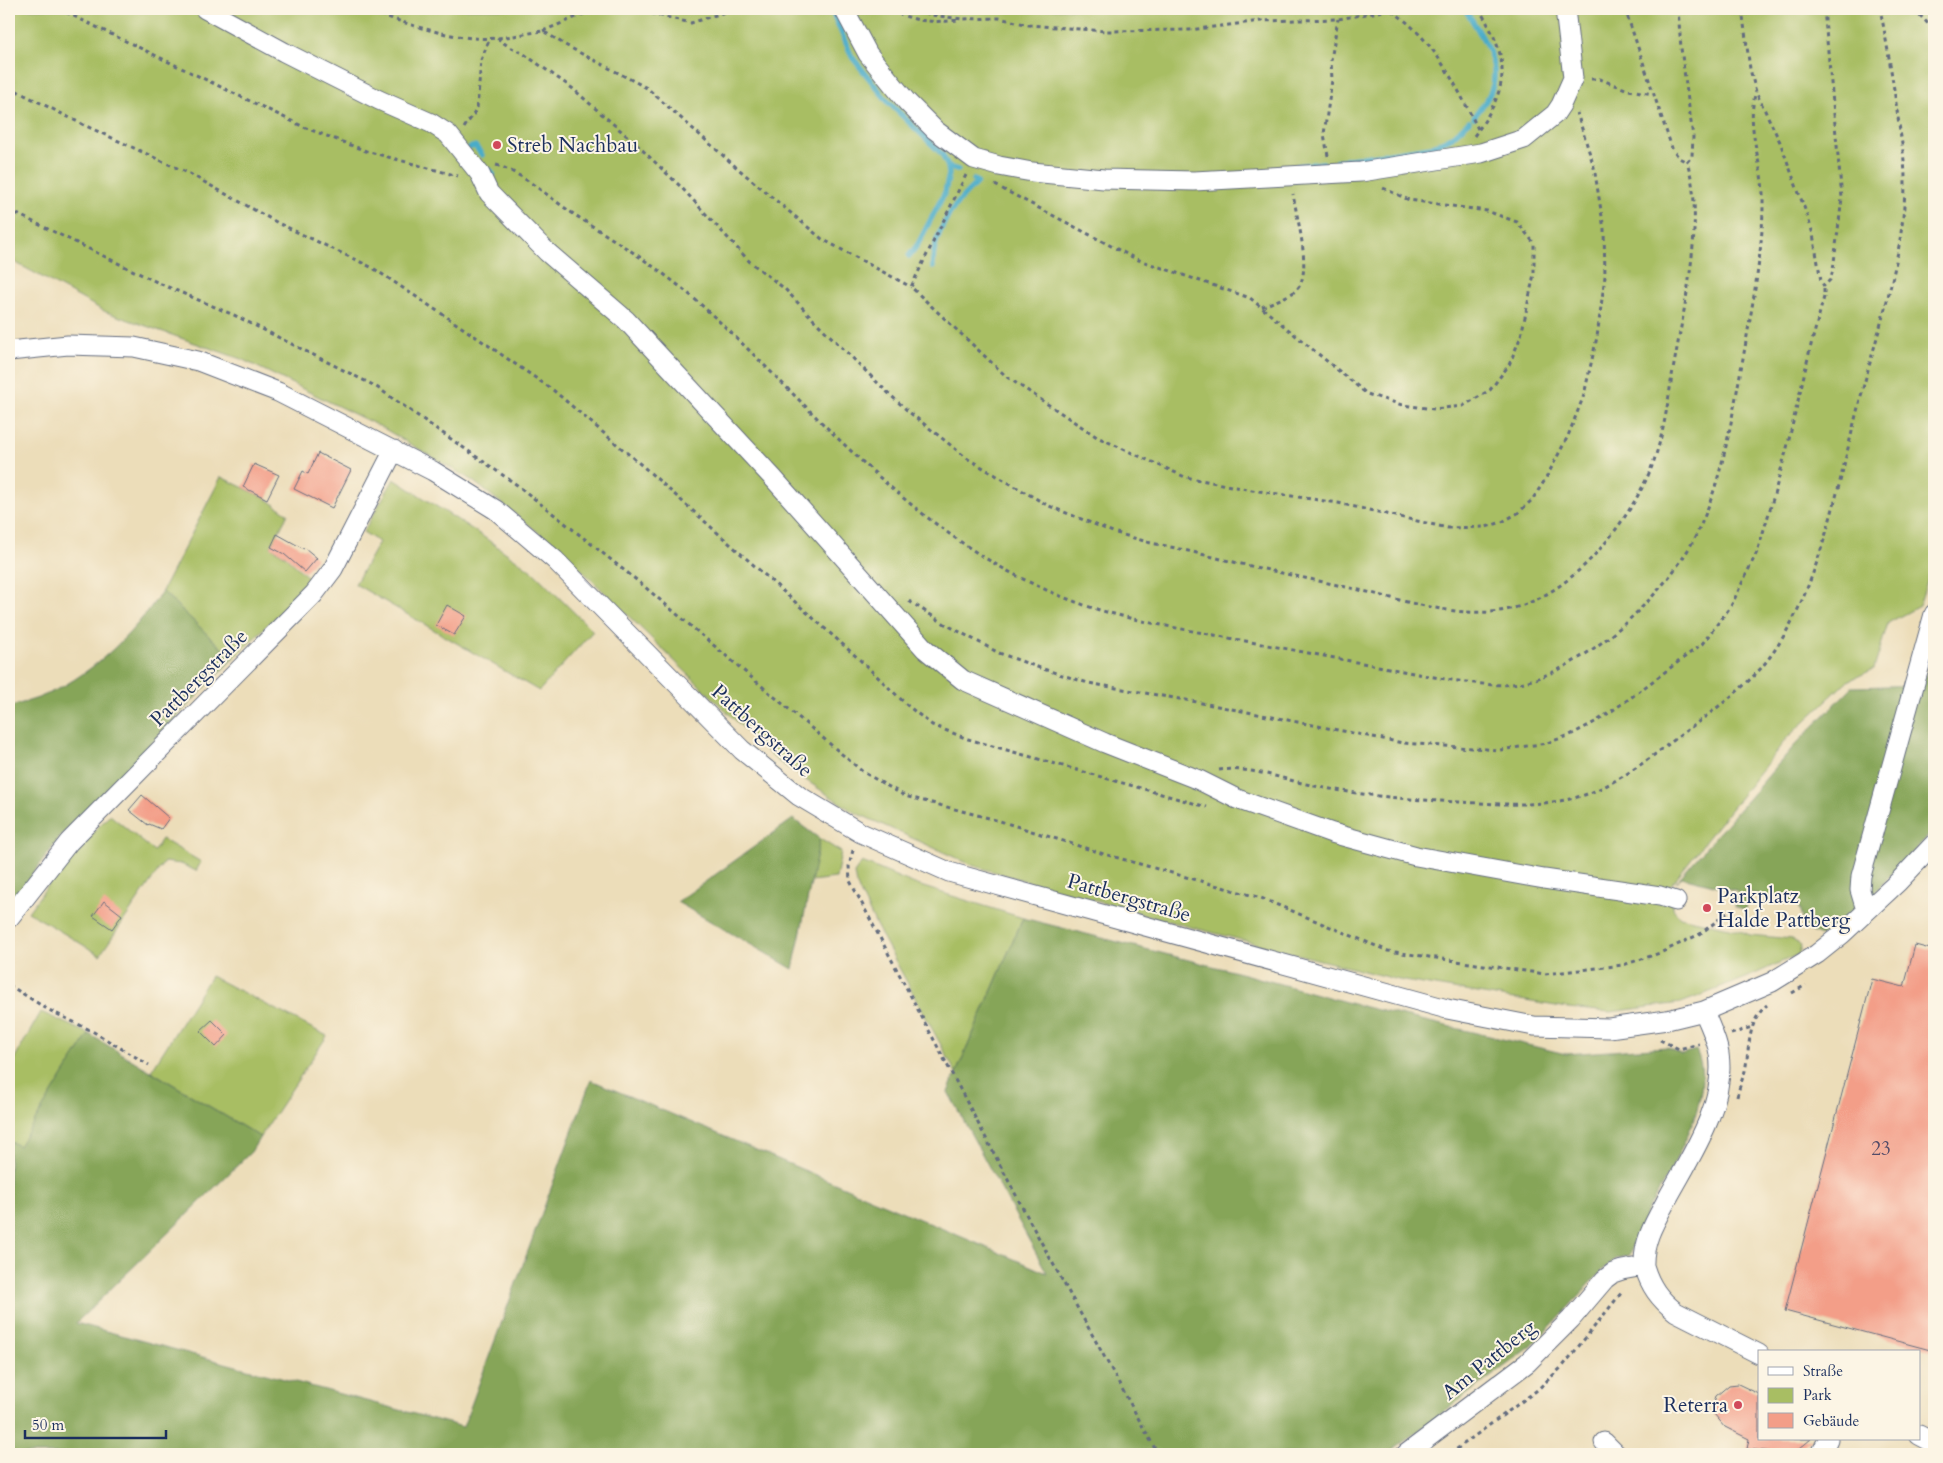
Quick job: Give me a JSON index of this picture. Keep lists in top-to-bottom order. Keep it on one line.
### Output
{"streets":{"street":["Pattbergstraße","Am Pattberg"]},"places":["Streb Nachbau","Parkplatz Halde Pattberg","Reterra"],"house_numbers":["23"],"legend":["Straße","Park","Gebäude"],"scale_bar":"50 m"}
